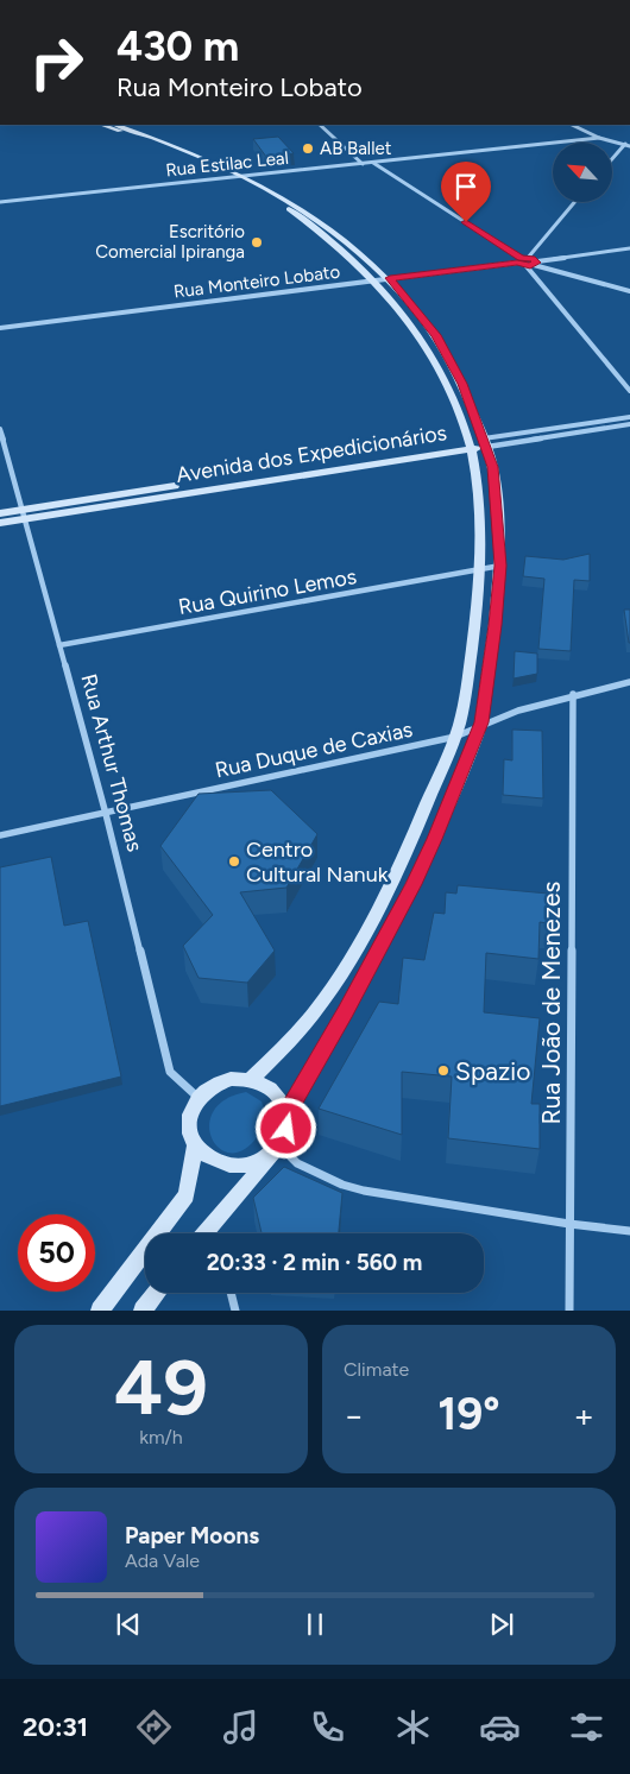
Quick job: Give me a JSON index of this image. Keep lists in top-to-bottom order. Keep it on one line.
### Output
{"streets":{"main road":["Avenida dos Expedicionários"],"street":["Rua Estilac Leal","Rua Monteiro Lobato","Rua Quirino Lemos","Rua Duque de Caxias","Rua Arthur Thomas","Rua João de Menezes"]},"crossings":[["Avenida dos Expedicionários","Rua Arthur Thomas"],["Rua Quirino Lemos","Rua Arthur Thomas"],["Rua Duque de Caxias","Rua Arthur Thomas"],["Rua Duque de Caxias","Rua João de Menezes"]],"places":["AB Ballet","Escritório Comercial Ipiranga","Centro Cultural Nanuk","Spazio"],"north":"top left","page":{"turn":["430 m","Rua Monteiro Lobato"],"limit":"50","trip":"20:33 · 2 min · 560 m","tile":[["49","km/h"],"Climate"],"heat":["−","19°","+"],"song":["Paper Moons","Ada Vale"],"tabs":"20:31"}}
